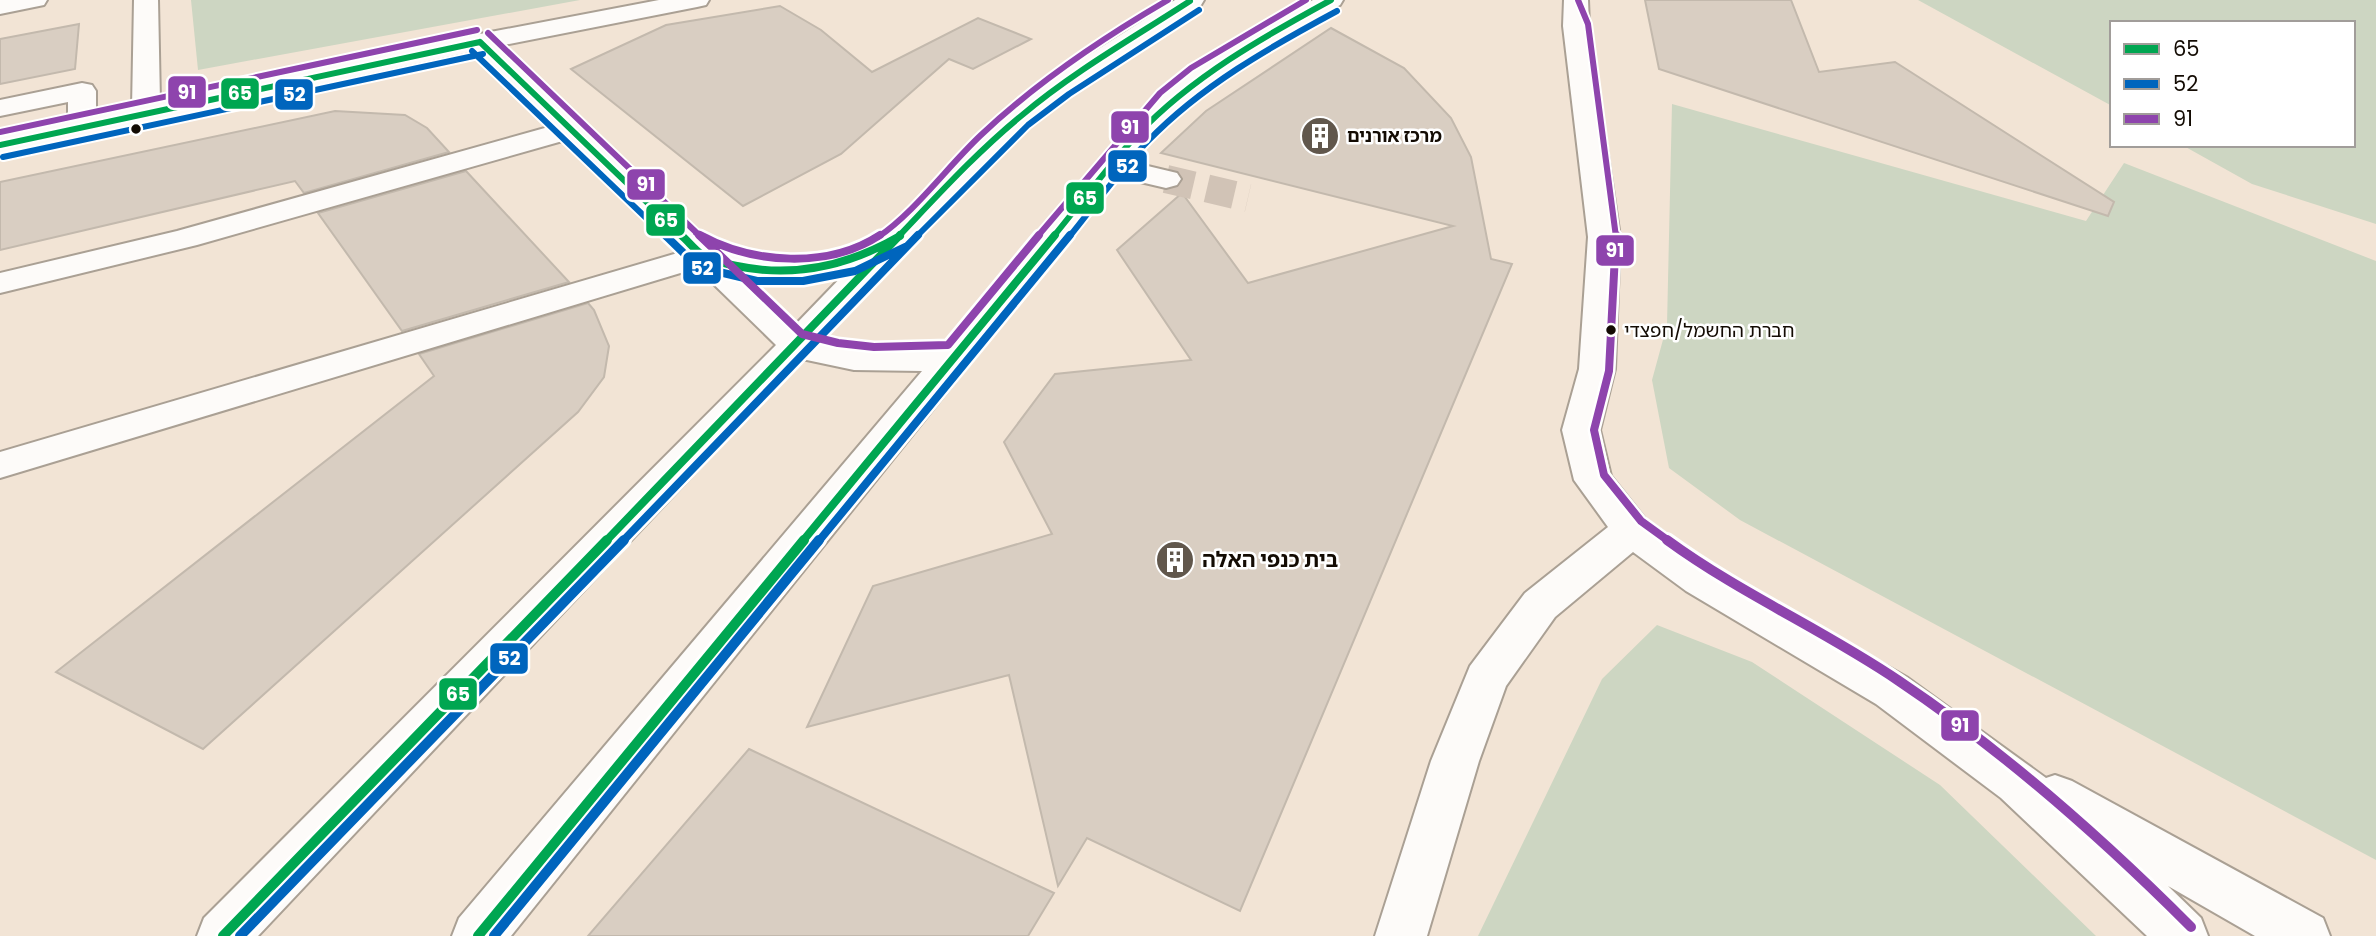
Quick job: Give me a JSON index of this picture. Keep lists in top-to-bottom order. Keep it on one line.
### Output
{"places":{"building":["מרכז אורנים","בית כנפי האלה"],"other":["חברת החשמל/חפצדי"]},"lines":["transit line 65","transit line 91","transit line 52"],"legend":["65","52","91"]}
